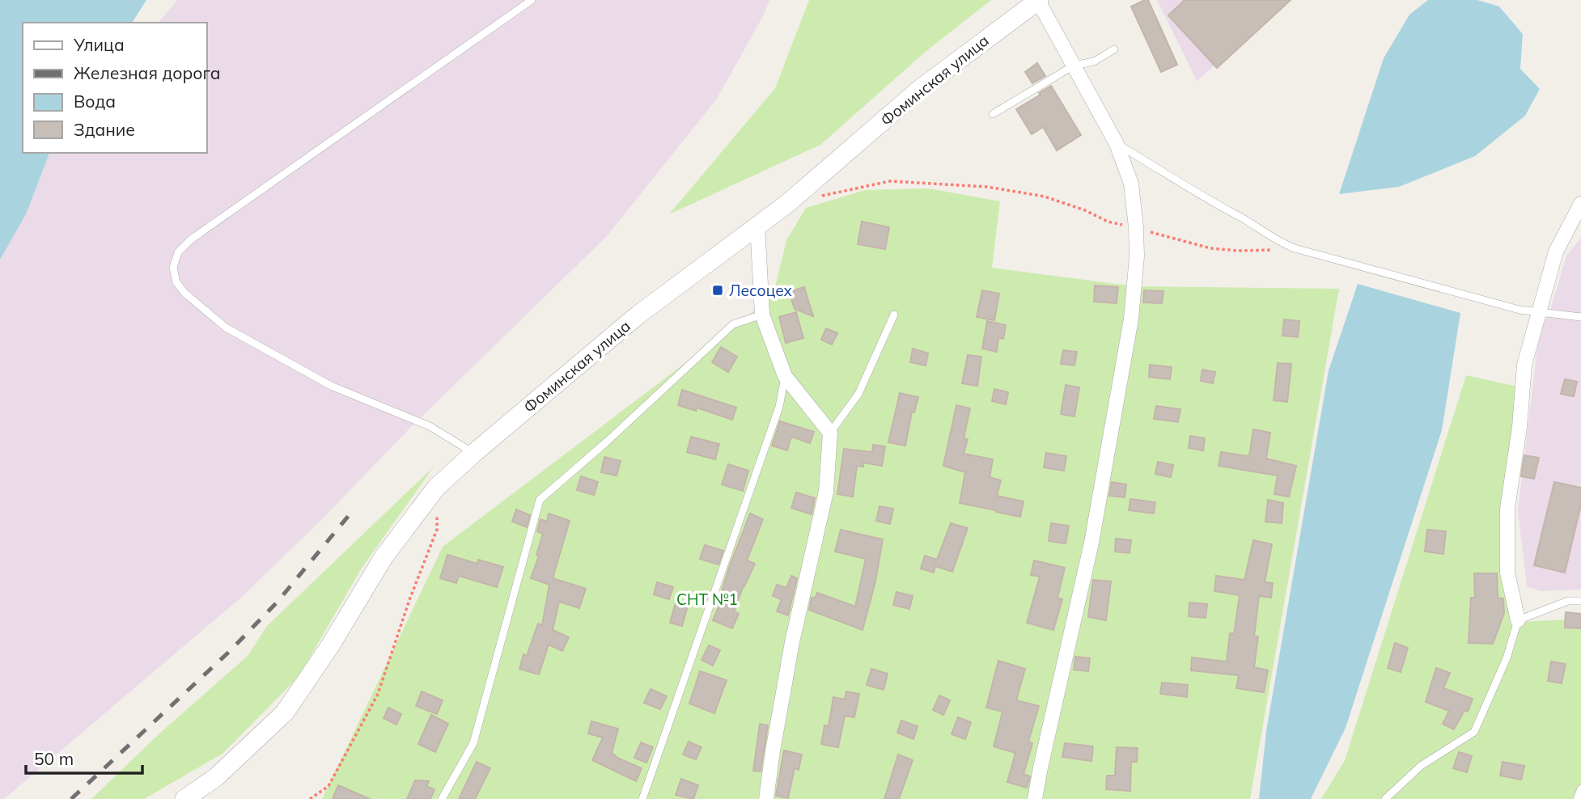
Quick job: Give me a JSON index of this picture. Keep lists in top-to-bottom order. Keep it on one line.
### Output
{"streets":{"street":["Фоминская улица"]},"parks":["СНТ №1"],"places":{"transit":["Лесоцех"]},"legend":["Улица","Железная дорога","Вода","Здание"],"scale_bar":"50 m"}
